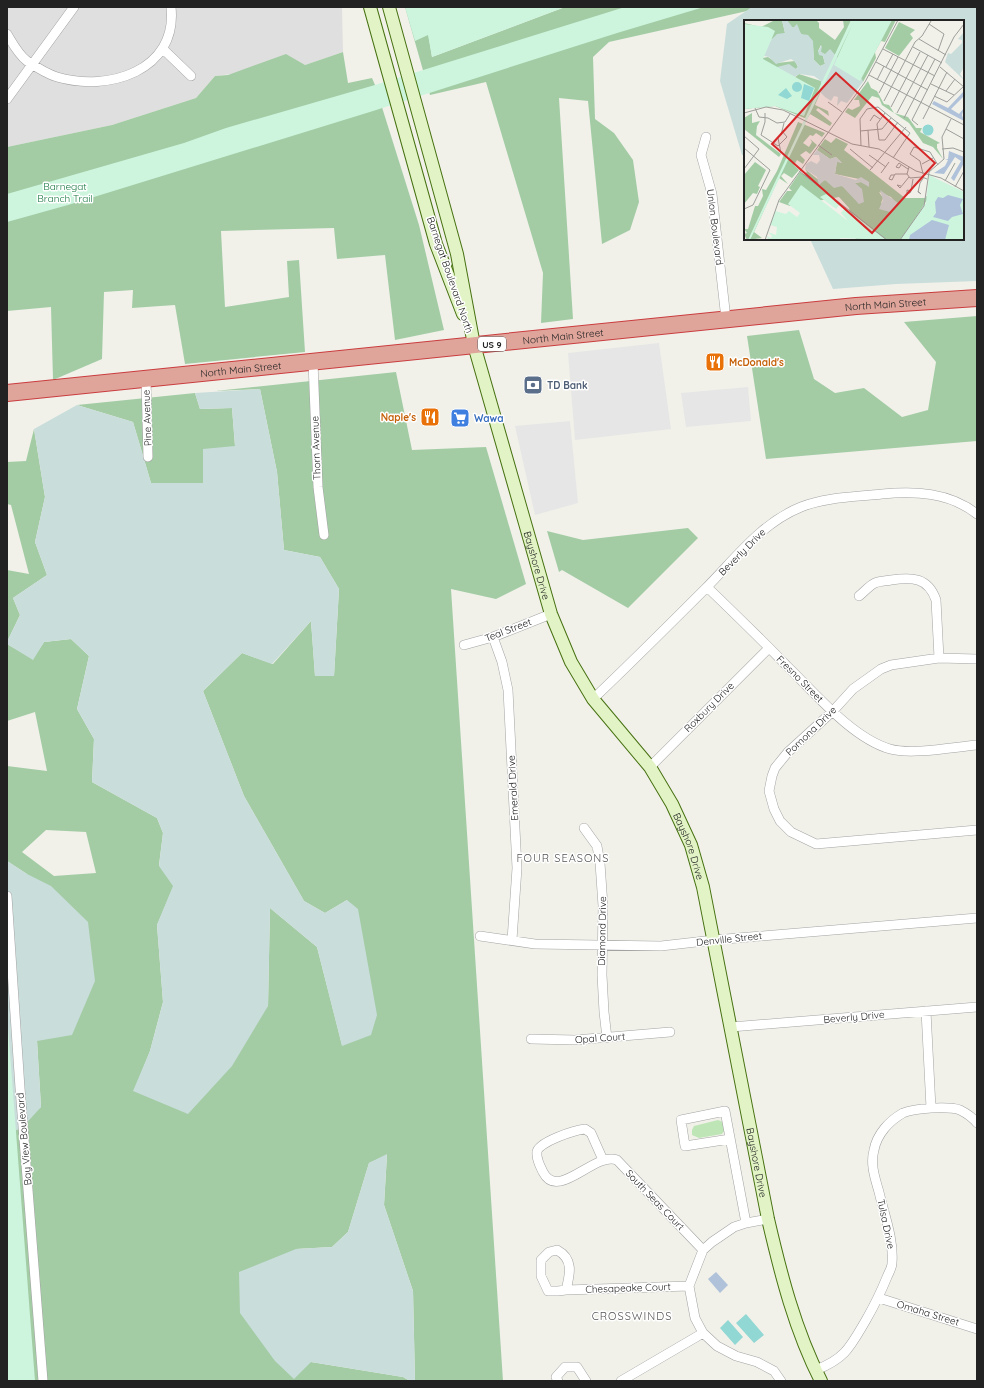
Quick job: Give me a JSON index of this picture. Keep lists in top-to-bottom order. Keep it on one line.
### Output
{"streets":{"highway":["North Main Street","US 9"],"street":["Union Boulevard","Barnegat Boulevard North","Pine Avenue","Thorn Avenue","Beverly Drive","Bayshore Drive","Teal Street","Fresno Street","Roxbury Drive","Pomona Drive","Emerald Drive","Diamond Drive","Denville Street","Opal Court","Bay View Boulevard","South Seas Court","Tulsa Drive","Chesapeake Court","Omaha Street"]},"crossings":[["Union Boulevard","North Main Street"],["Barnegat Boulevard North","North Main Street"],["Barnegat Boulevard North","Bayshore Drive"],["North Main Street","Pine Avenue"],["North Main Street","Thorn Avenue"],["North Main Street","Bayshore Drive"],["Beverly Drive","Bayshore Drive"],["Beverly Drive","Fresno Street"],["Bayshore Drive","Teal Street"],["Bayshore Drive","Roxbury Drive"],["Bayshore Drive","Denville Street"],["Bayshore Drive","Tulsa Drive"],["Teal Street","Emerald Drive"],["Fresno Street","Roxbury Drive"],["Fresno Street","Pomona Drive"],["Emerald Drive","Denville Street"],["Diamond Drive","Denville Street"],["Diamond Drive","Opal Court"],["Tulsa Drive","Omaha Street"]],"districts":["FOUR SEASONS","CROSSWINDS"],"parks":["Barnegat Branch Trail"],"places":{"restaurant":["McDonald's","Naple's"],"bank":["TD Bank"],"supermarket":["Wawa"]}}
